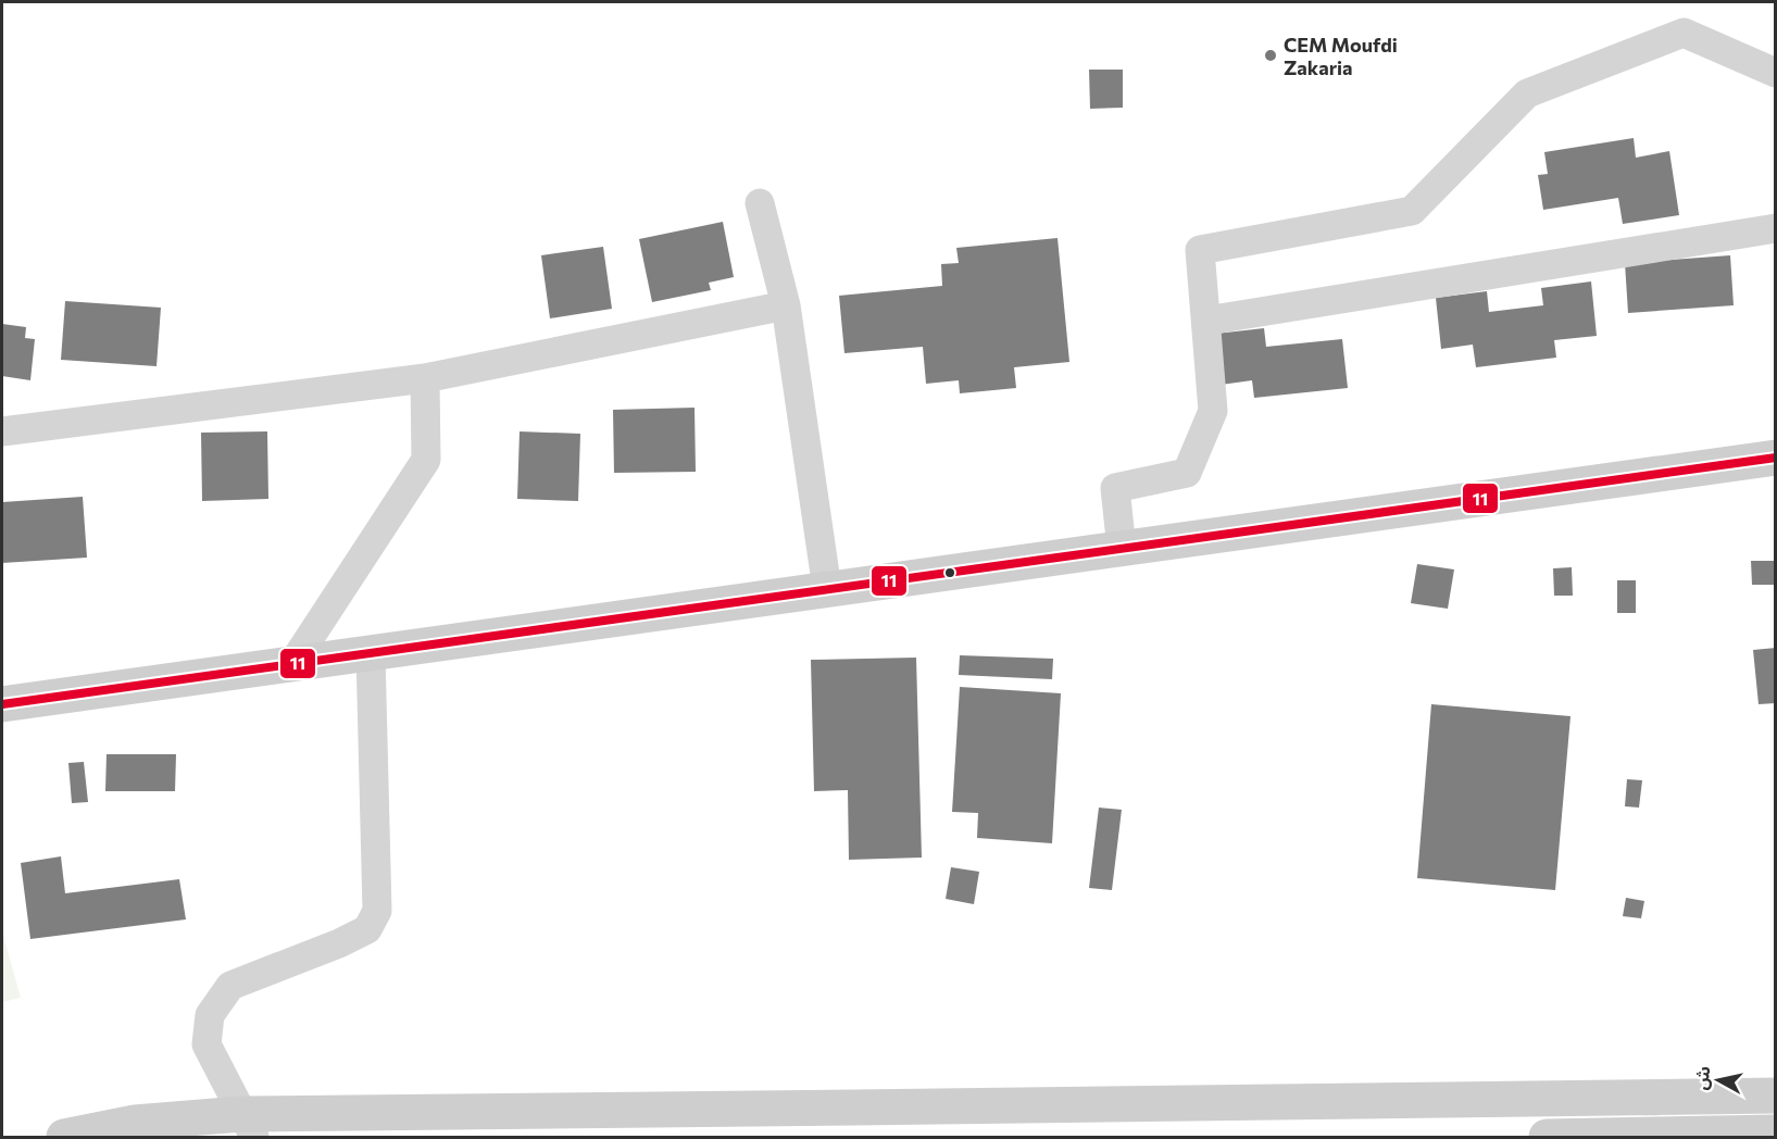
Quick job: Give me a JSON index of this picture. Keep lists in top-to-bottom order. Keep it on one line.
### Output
{"places":["CEM Moufdi Zakaria"],"lines":["transit line 11"],"north":"left"}
